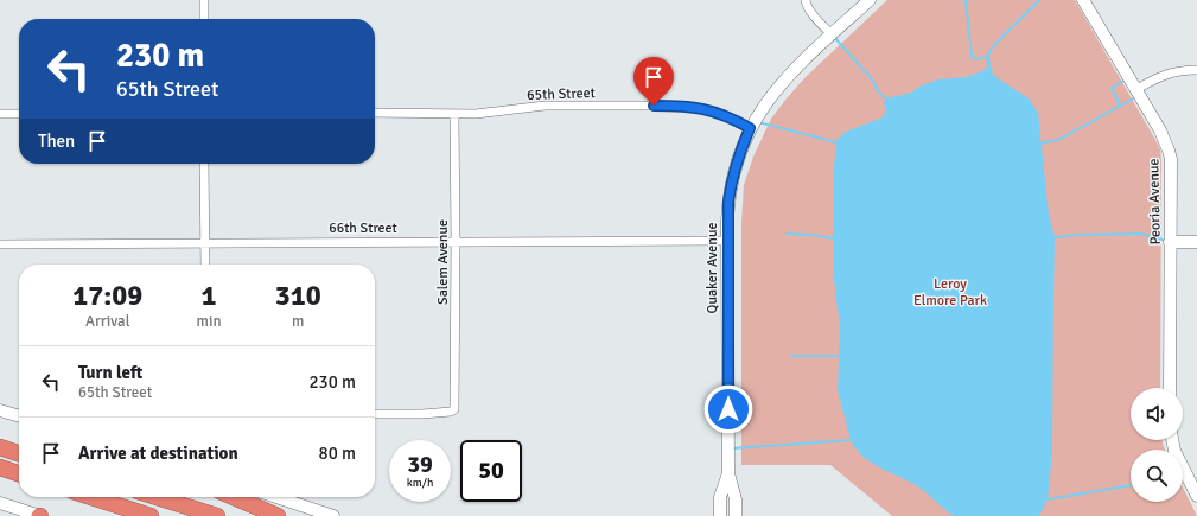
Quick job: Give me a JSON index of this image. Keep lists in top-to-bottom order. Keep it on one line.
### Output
{"streets":{"main road":["Peoria Avenue","Quaker Avenue"],"street":["65th Street","66th Street","Salem Avenue"]},"crossings":[["65th Street","Salem Avenue"],["65th Street","Quaker Avenue"],["66th Street","Salem Avenue"],["66th Street","Quaker Avenue"]],"parks":["Leroy Elmore Park"],"page":{"turn":["230 m","65th Street"],"then":"Then","eta":["17:09","Arrival","1","min","310","m"],"list":[{"name":"Turn left","note":"65th Street","value":"230 m"},{"name":"Arrive at destination","value":"80 m"}],"speed":"39 km/h","limit":"50"}}
